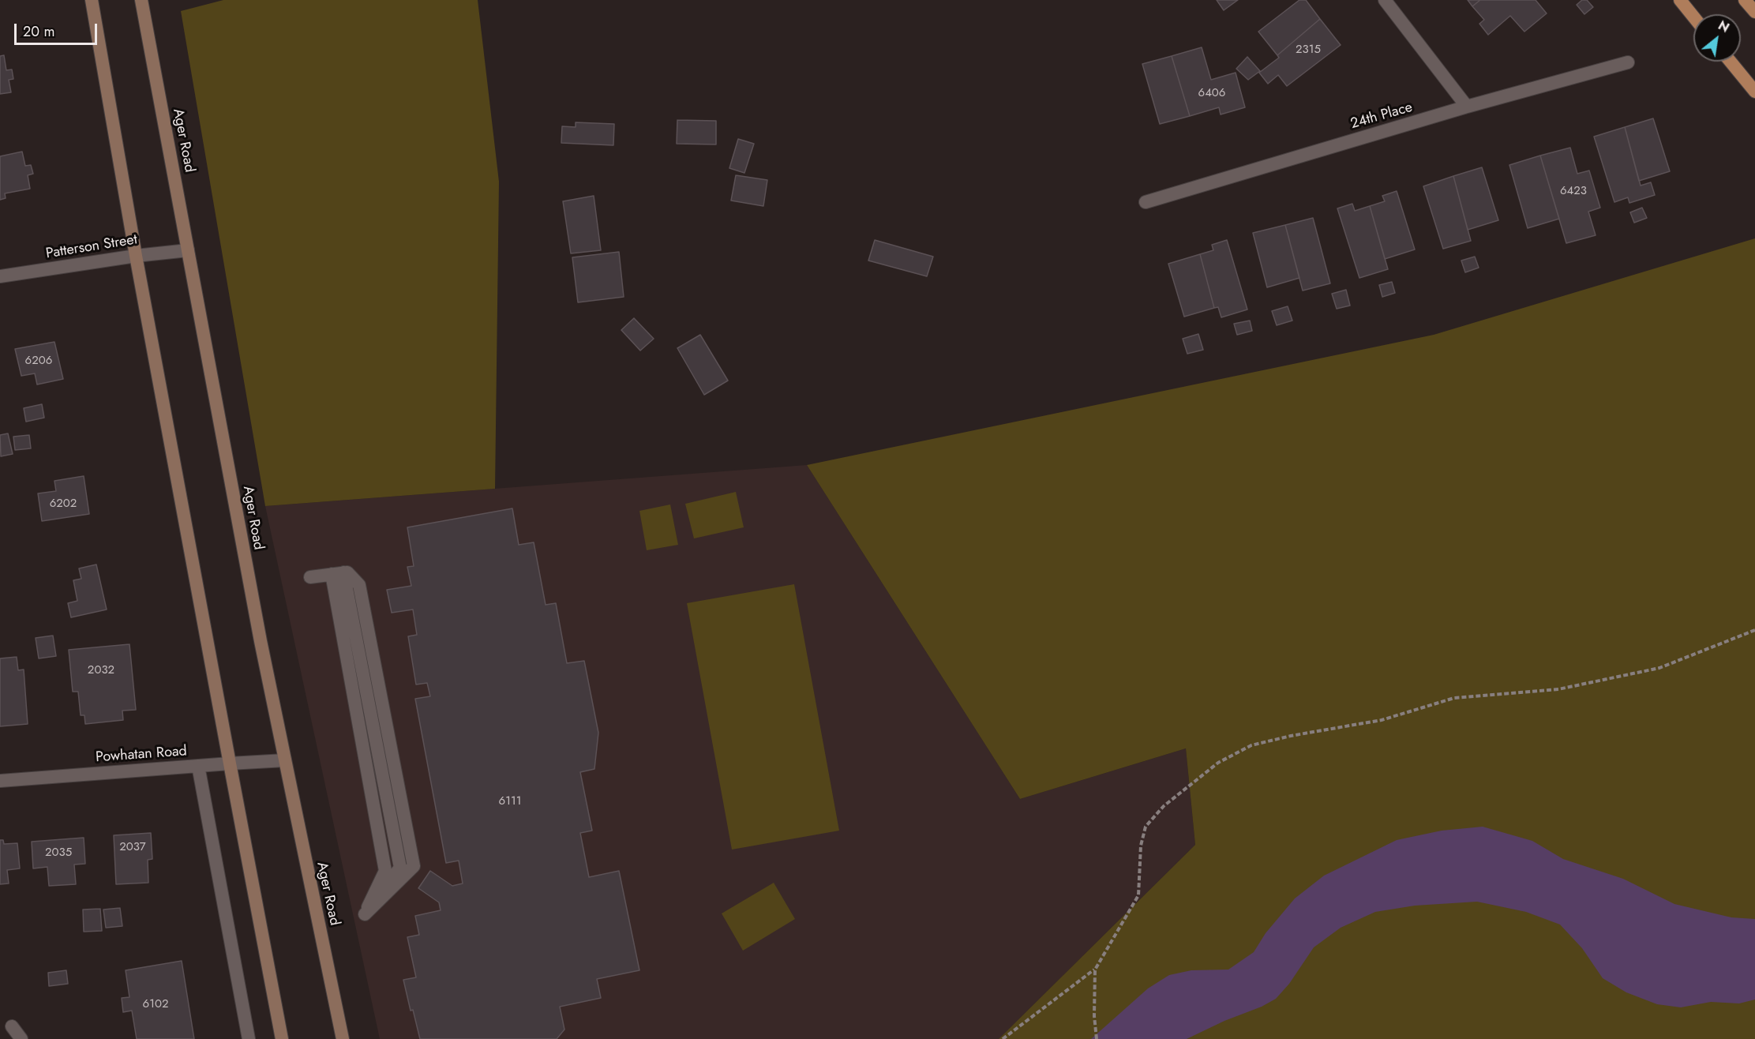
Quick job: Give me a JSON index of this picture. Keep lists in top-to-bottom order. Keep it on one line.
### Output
{"streets":{"main road":["Ager Road"],"street":["24th Place","Patterson Street","Powhatan Road"]},"crossings":[["Ager Road","Patterson Street"],["Ager Road","Powhatan Road"]],"house_numbers":["2315","6406","6423","6206","6202","2032","6111","2037","2035","6102"],"scale_bar":"20 m","north":"top right"}
